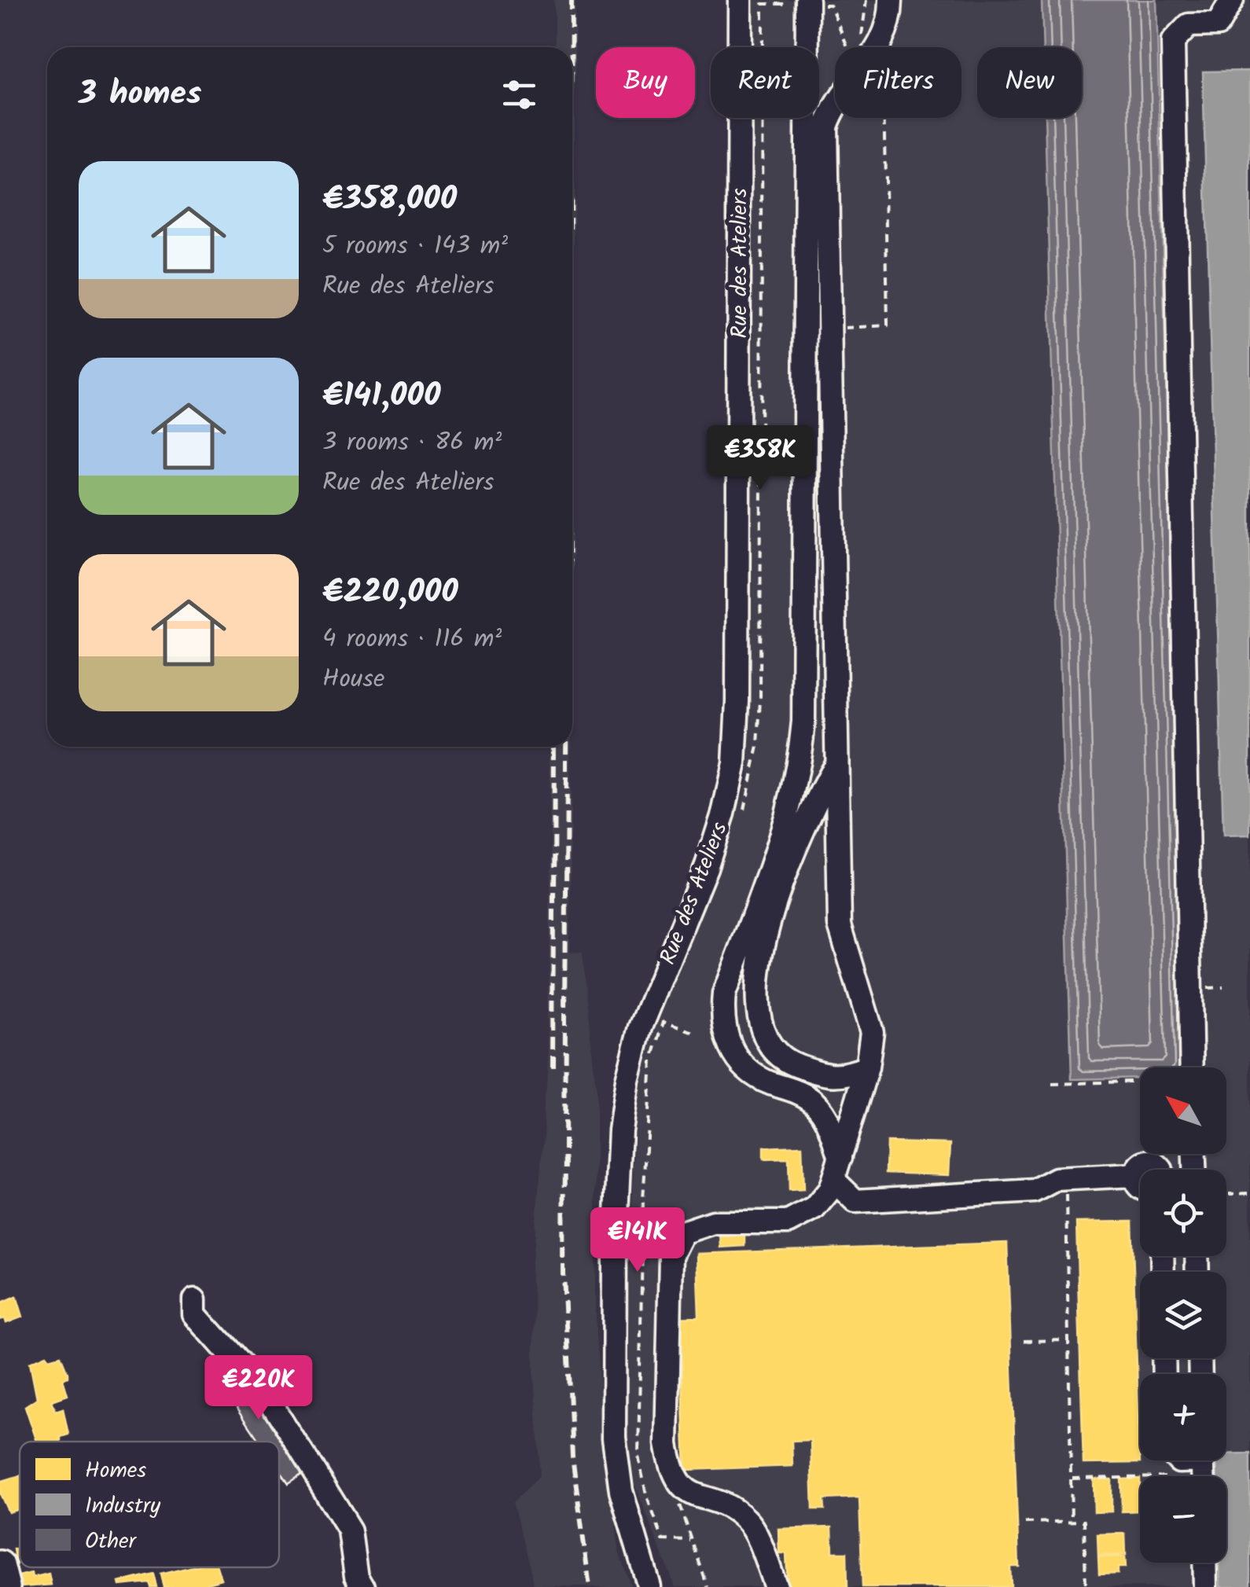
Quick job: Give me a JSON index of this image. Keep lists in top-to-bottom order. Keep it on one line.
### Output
{"streets":{"street":["Rue des Ateliers"]},"legend":["Homes","Industry","Other"],"north":"top left","page":{"chip":["Buy","Rent","Filters","New"],"heading":"3 homes","list":[{"name":"€358,000","note":"5 rooms · 143 m² · Rue des Ateliers"},{"name":"€141,000","note":"3 rooms · 86 m² · Rue des Ateliers"},{"name":"€220,000","note":"4 rooms · 116 m² · House"}],"price":["€358K","€141K","€220K"],"map_buttons":["+","−"]}}
